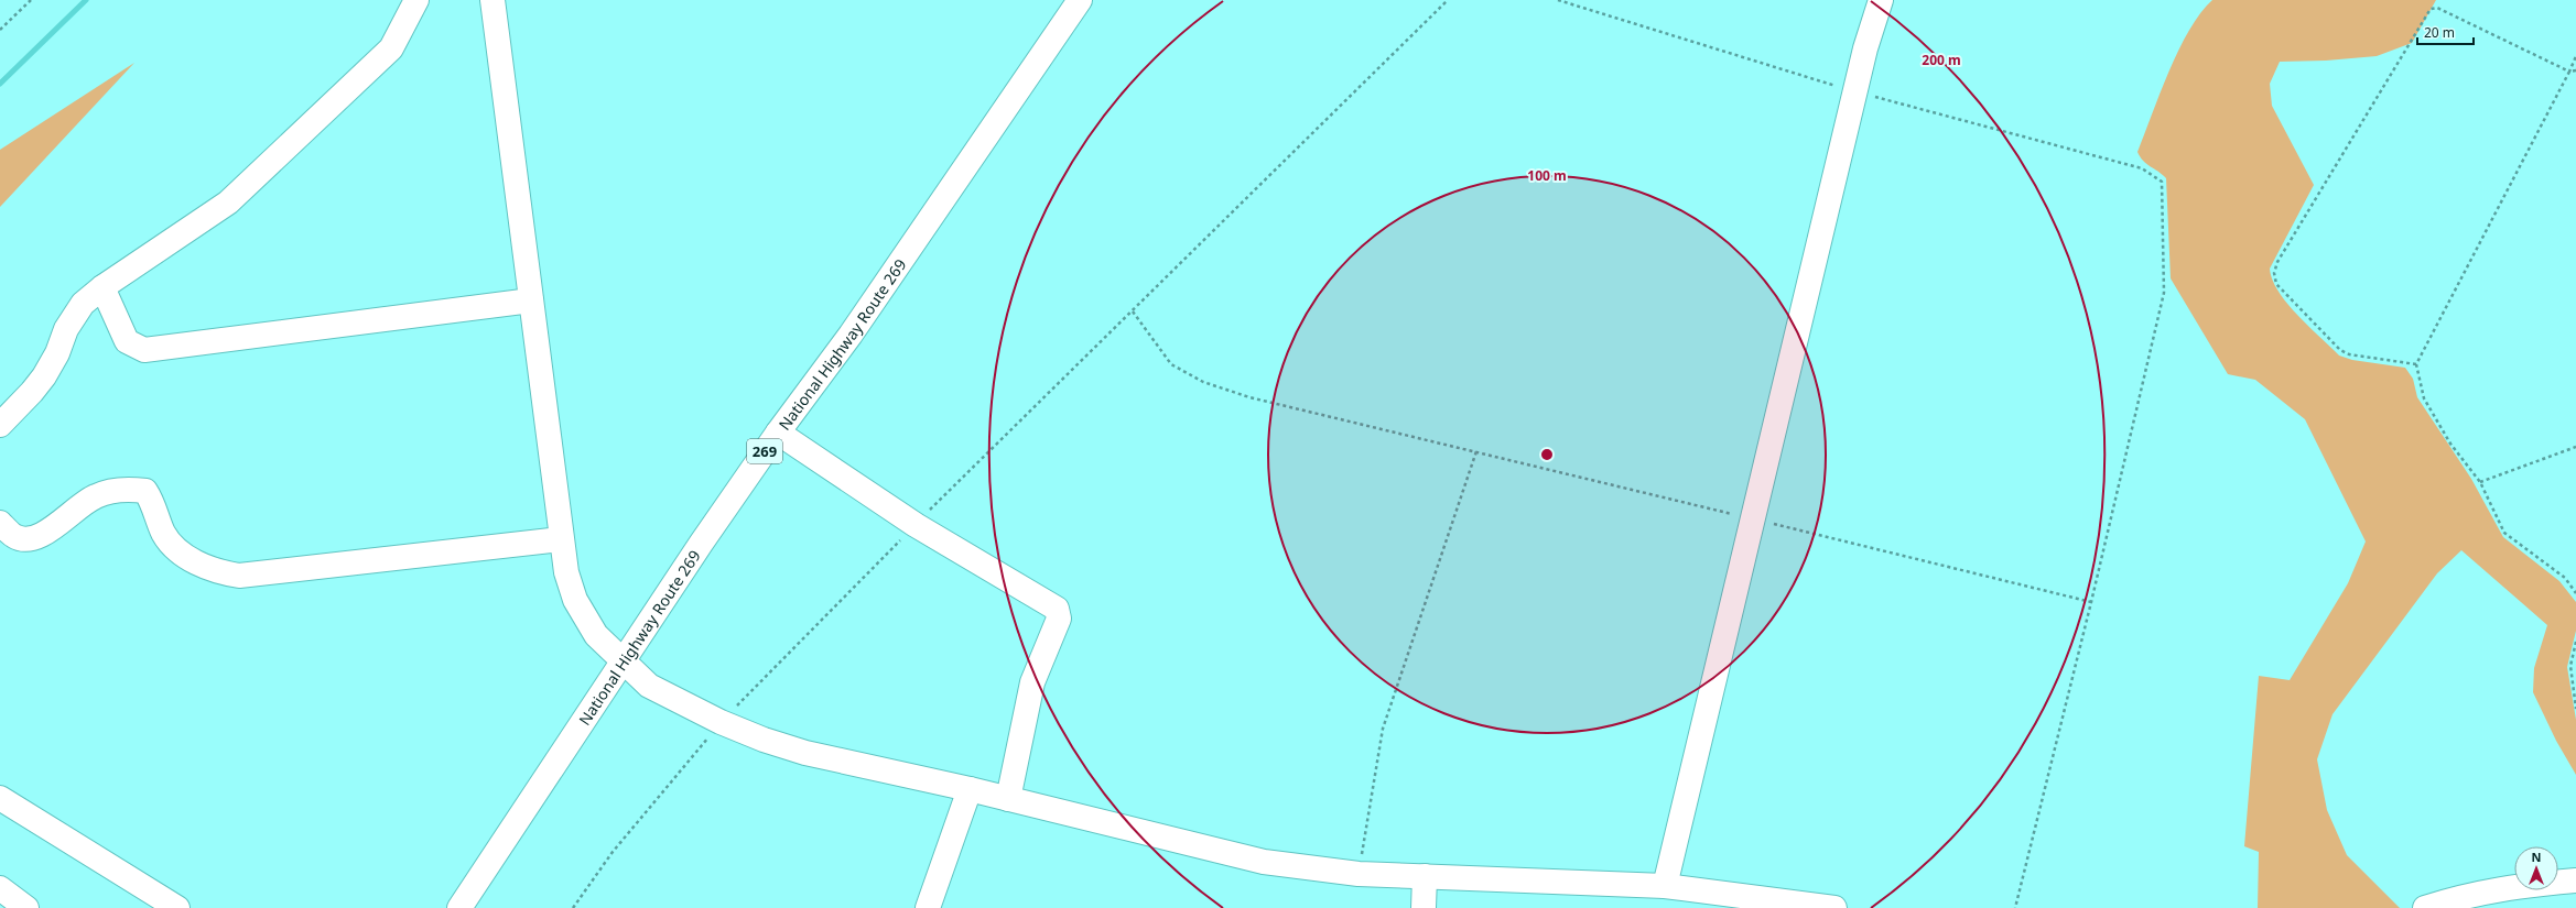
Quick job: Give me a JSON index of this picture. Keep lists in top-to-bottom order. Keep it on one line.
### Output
{"streets":{"main road":["National Highway Route 269","269"]},"scale_bar":"20 m","north":"top","rings":["200 m","100 m"]}
